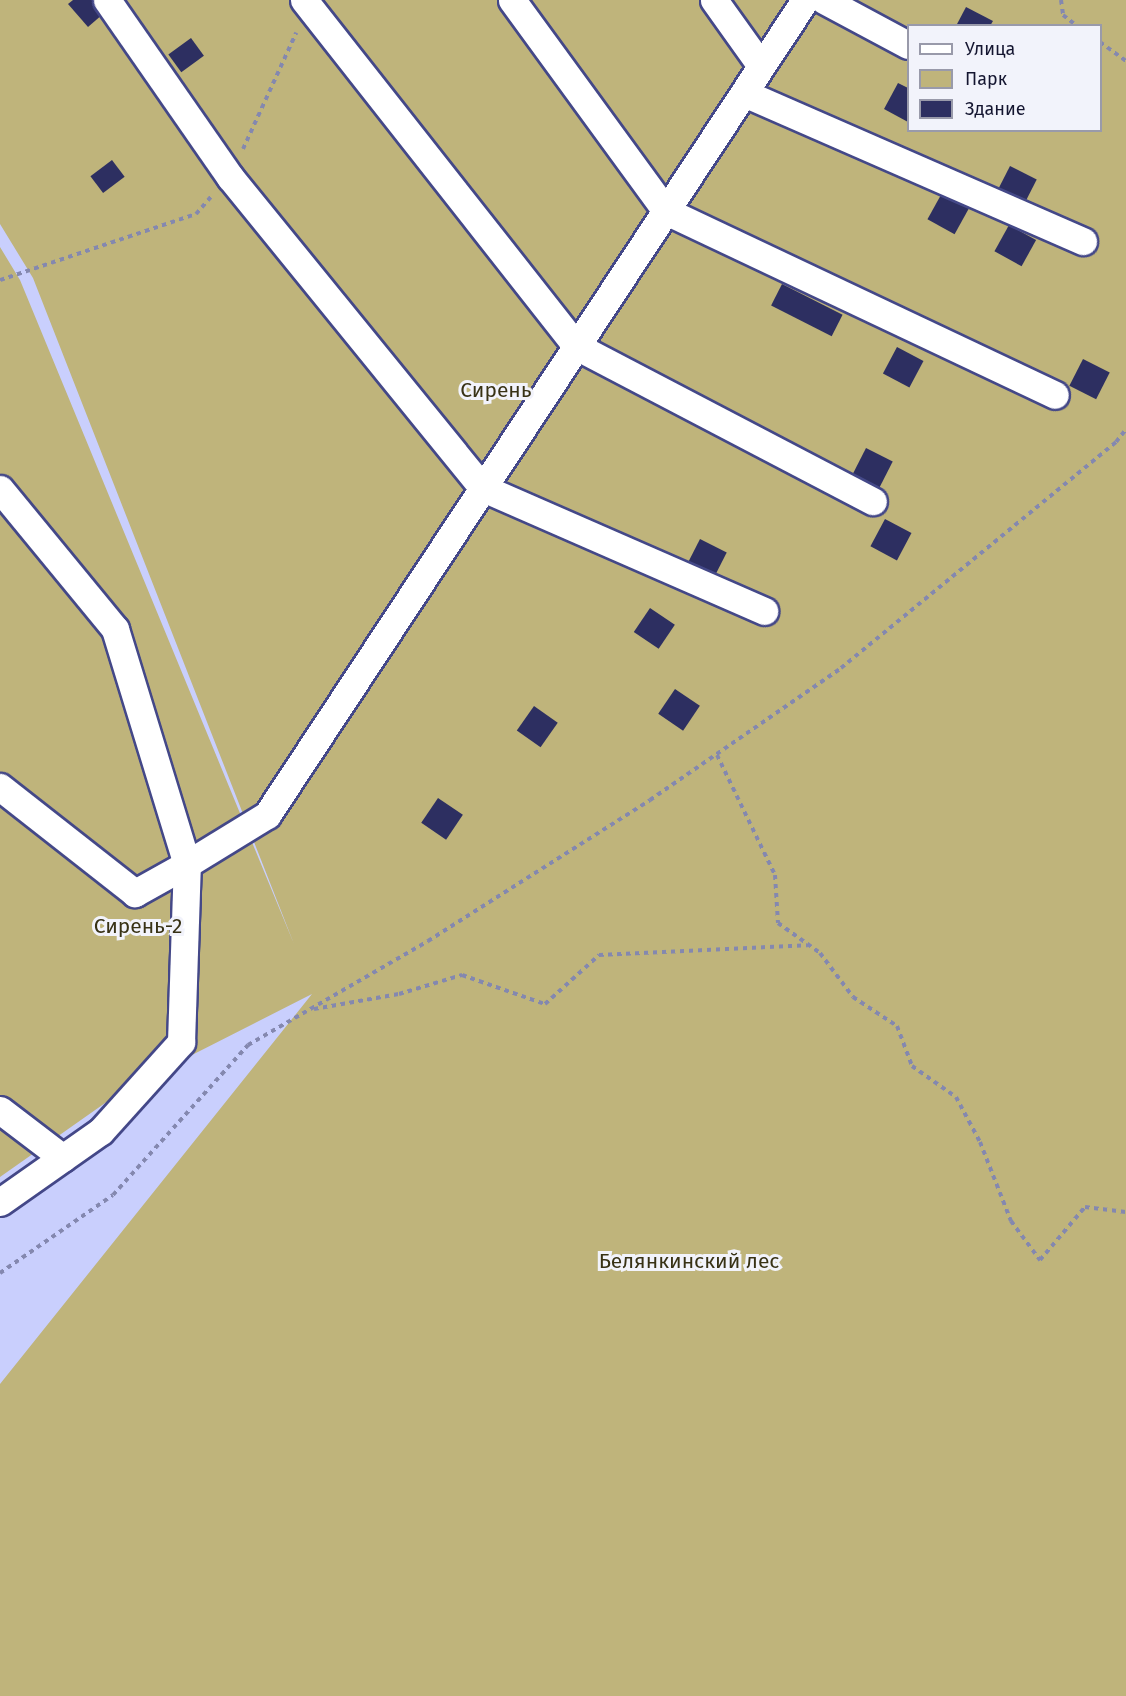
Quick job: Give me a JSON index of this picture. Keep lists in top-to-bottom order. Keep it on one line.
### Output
{"parks":["Сирень","Сирень-2","Белянкинский лес"],"legend":["Улица","Парк","Здание"]}
